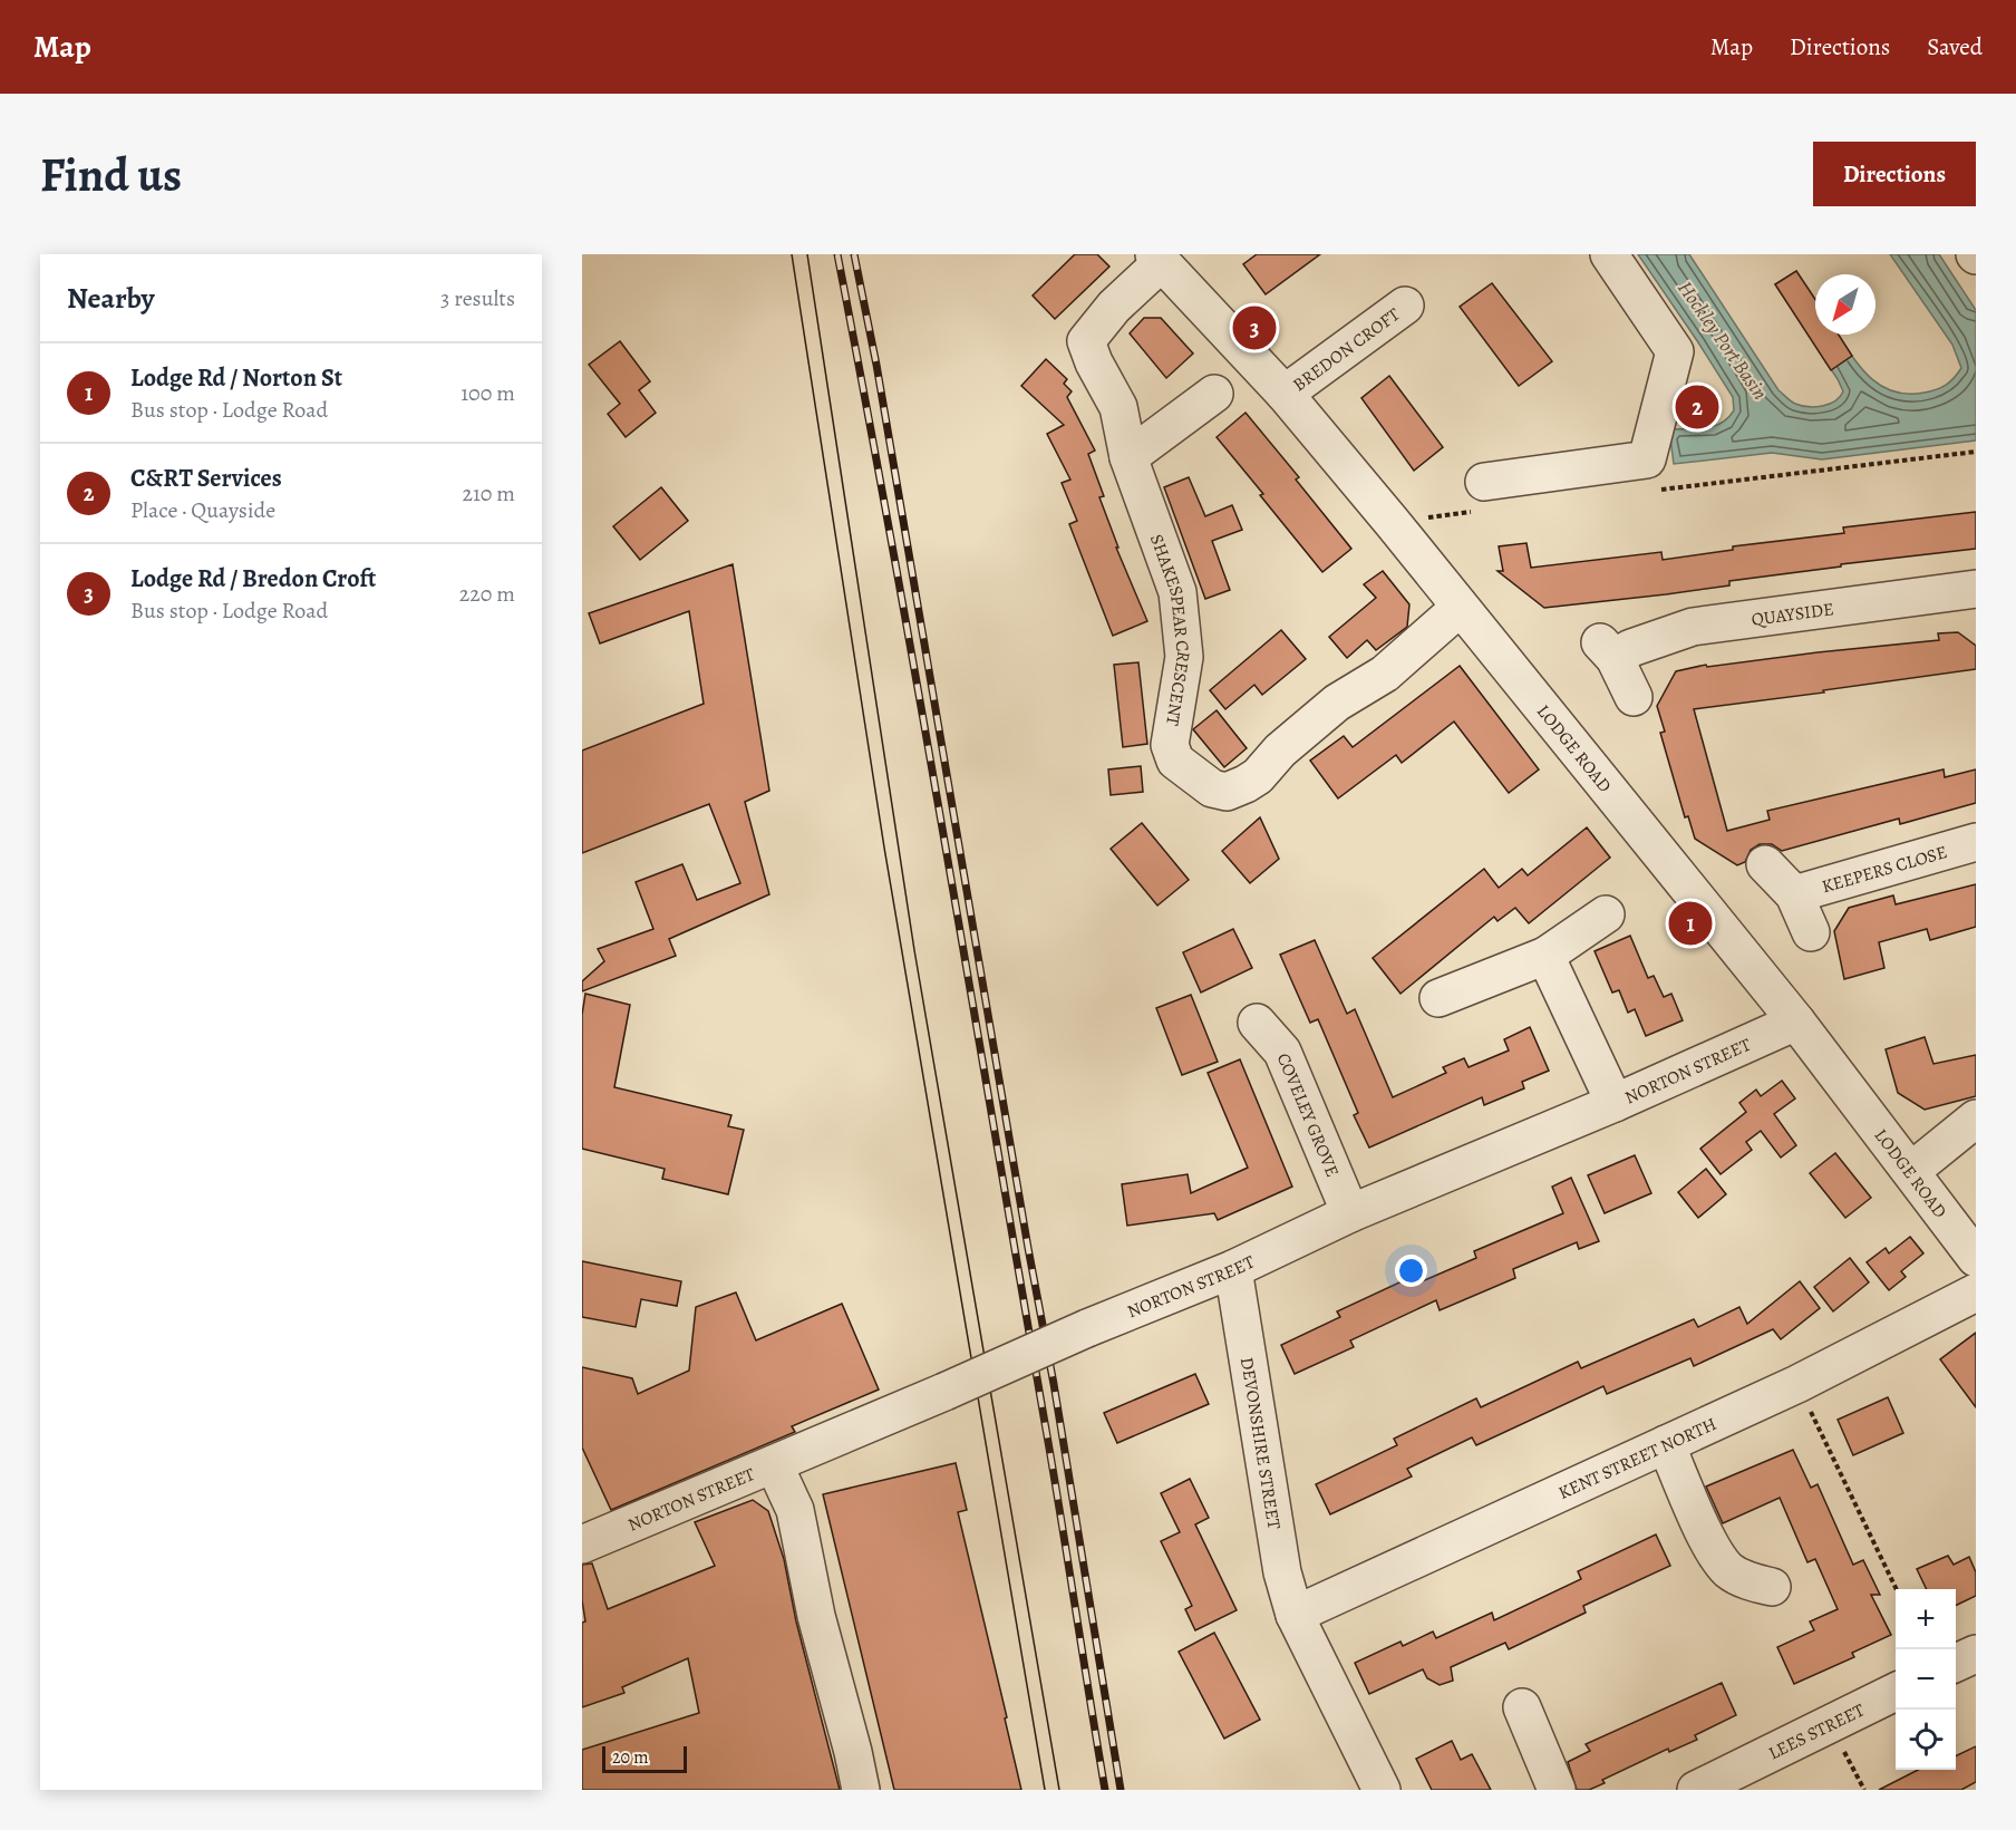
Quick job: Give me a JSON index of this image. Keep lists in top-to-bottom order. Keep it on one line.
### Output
{"streets":{"street":["BREDON CROFT","QUAYSIDE","SHAKESPEAR CRESCENT","LODGE ROAD","KEEPERS CLOSE","NORTON STREET","COVELEY GROVE","DEVONSHIRE STREET","KENT STREET NORTH","LEES STREET"]},"crossings":[["BREDON CROFT","LODGE ROAD"],["SHAKESPEAR CRESCENT","LODGE ROAD"],["LODGE ROAD","NORTON STREET"],["NORTON STREET","COVELEY GROVE"],["NORTON STREET","DEVONSHIRE STREET"],["DEVONSHIRE STREET","KENT STREET NORTH"]],"water":["Hockley Port Basin"],"scale_bar":"20 m","north":"bottom left","page":{"header":"Map","nav":["Map","Directions","Saved"],"buttons":"Directions","title":"Find us","heading":["Nearby","3 results"],"pins":["3","2","1"],"list":[{"mark":"1","name":"Lodge Rd / Norton St","note":"Bus stop · Lodge Road","value":"100 m"},{"mark":"2","name":"C&RT Services","note":"Place · Quayside","value":"210 m"},{"mark":"3","name":"Lodge Rd / Bredon Croft","note":"Bus stop · Lodge Road","value":"220 m"}],"map_buttons":["+","−"],"scale":"20 m"}}
